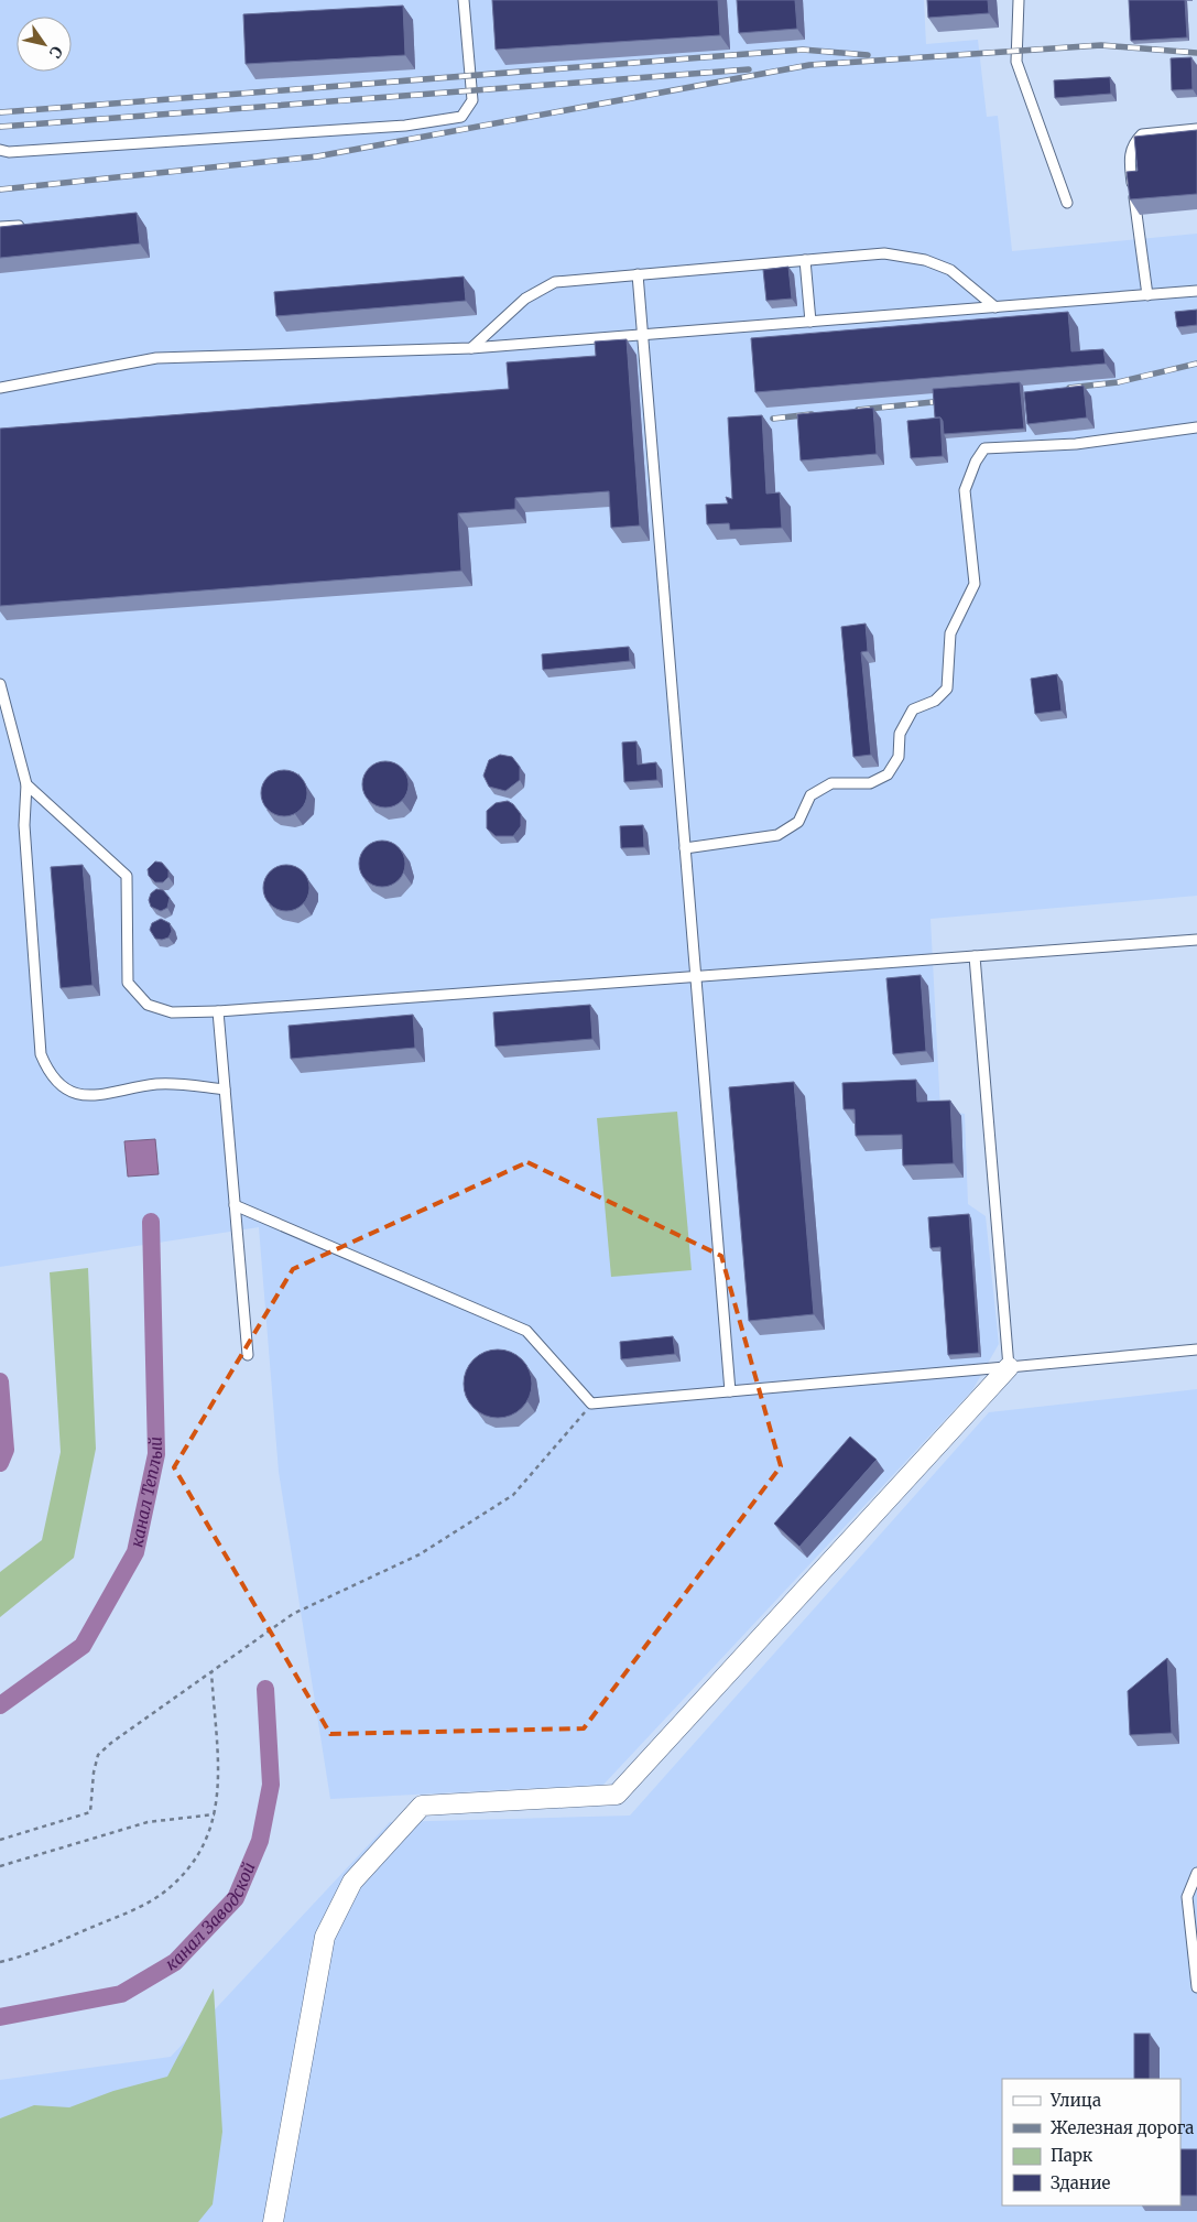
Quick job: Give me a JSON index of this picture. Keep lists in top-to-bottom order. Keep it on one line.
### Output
{"water":["канал Теплый","канал Заводской"],"legend":["Улица","Железная дорога","Парк","Здание"],"north":"bottom right"}
